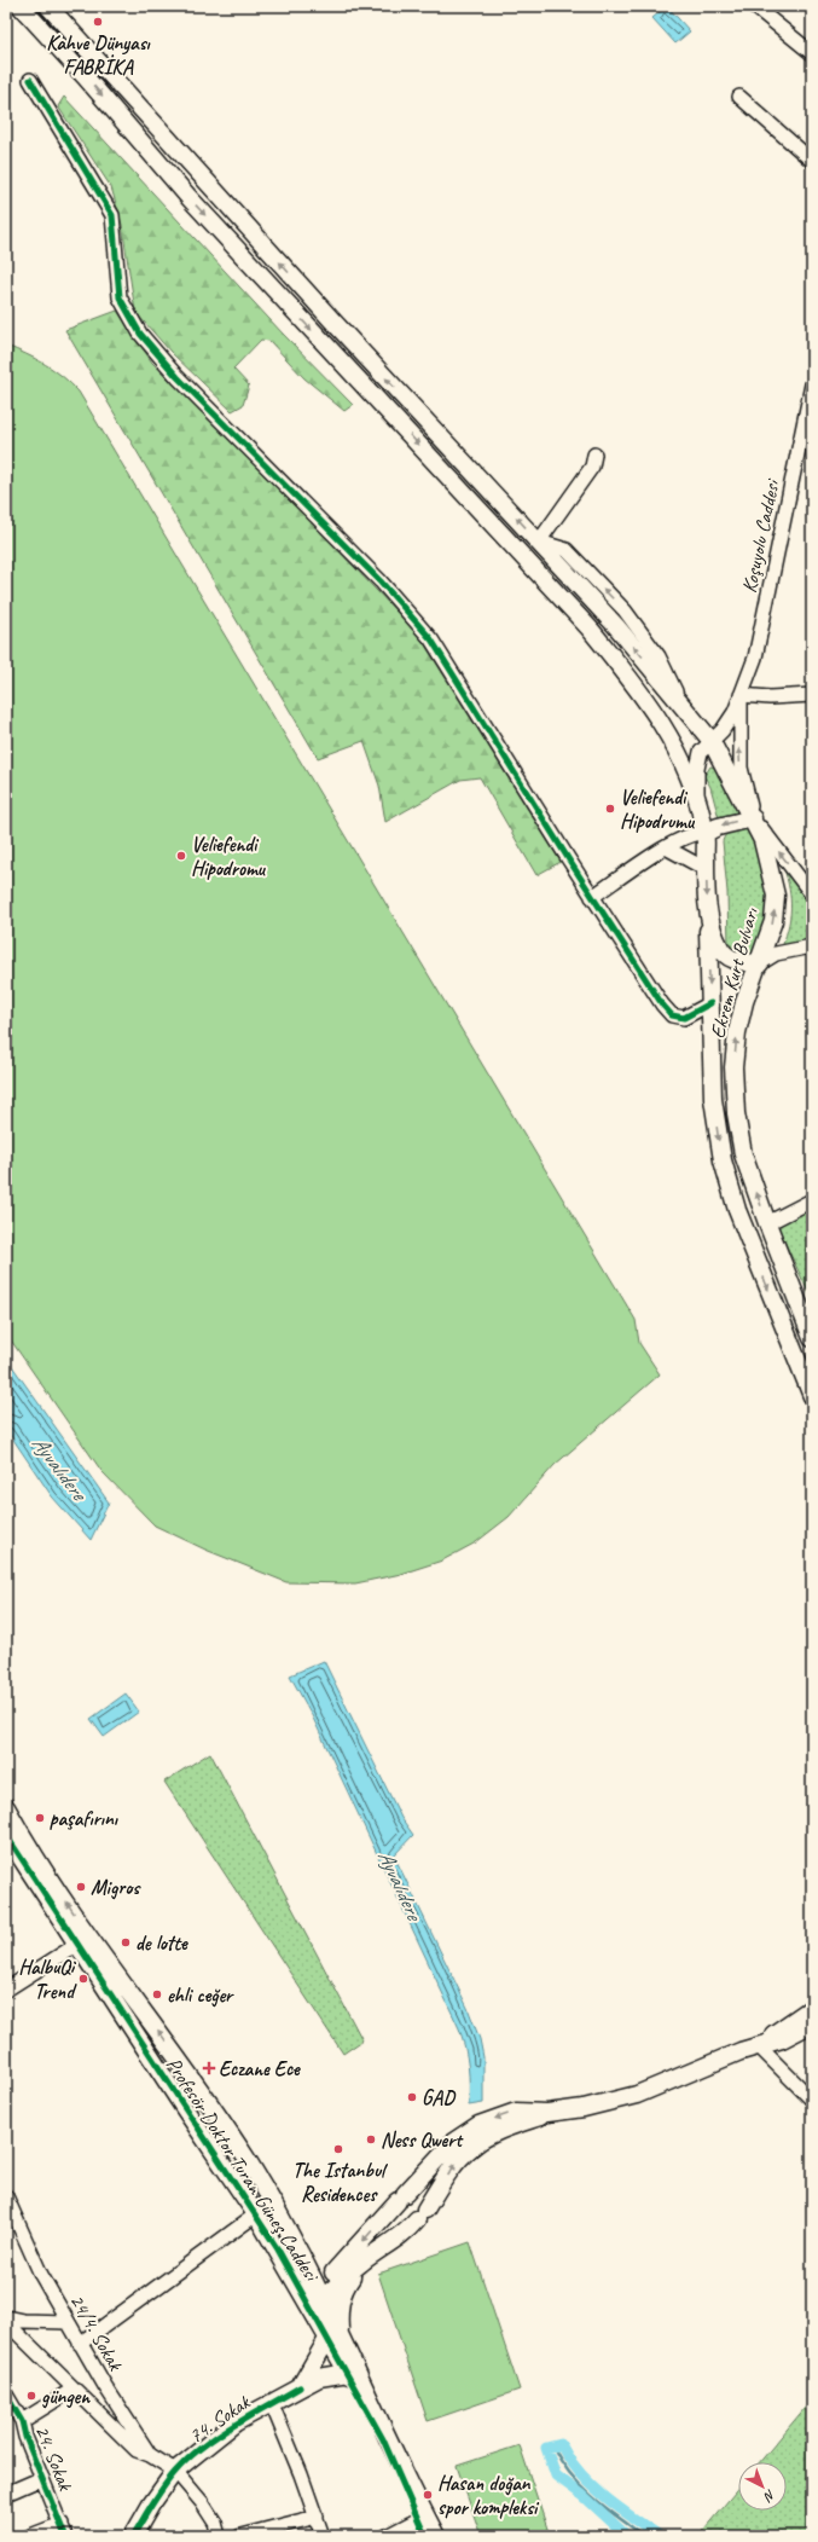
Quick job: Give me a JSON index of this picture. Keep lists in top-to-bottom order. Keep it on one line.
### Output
{"streets":{"main road":["Ekrem Kurt Bulvarı","Profesör Doktor Turan Güneş Caddesi","74. Sokak"],"street":["Koşuyolu Caddesi","24/4. Sokak","24. Sokak"]},"crossings":[["Koşuyolu Caddesi","Ekrem Kurt Bulvarı"],["Profesör Doktor Turan Güneş Caddesi","74. Sokak"],["24/4. Sokak","74. Sokak"]],"water":["Ayvalıdere"],"places":{"other":["Kahve Dünyası FABRİKA","Veliefendi Hipodrumu","Veliefendi Hipodromu","paşafırını","Migros","de lotte","HalbuQi Trend","ehli ceğer","GAD","Ness Qwert","The Istanbul Residences","güngen","Hasan doğan spor kompleksi"],"health":["Eczane Ece"]},"north":"bottom right"}
